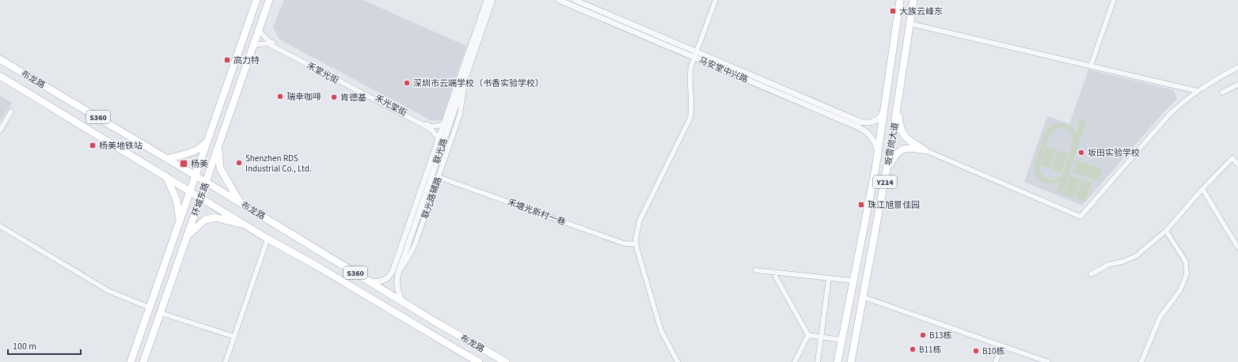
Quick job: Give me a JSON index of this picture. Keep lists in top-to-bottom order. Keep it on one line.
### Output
{"streets":{"main road":["布龙路","S360","坂雪岗大道","Y214","环城东路"],"street":["马安堂中兴路","禾堂光街","禾光堂街","联光路","联光路辅路","禾塘光新村一巷"]},"crossings":[["马安堂中兴路","坂雪岗大道"],["禾堂光街","联光路"],["禾堂光街","环城东路"],["布龙路","联光路"],["布龙路","环城东路"],["禾光堂街","联光路"],["禾光堂街","环城东路"],["联光路","联光路辅路"],["联光路辅路","禾塘光新村一巷"]],"places":{"transit":["大族云峰东","高力特","杨美地铁站","杨美","珠江旭景佳园"],"other":["深圳市云端学校（书香实验学校）","瑞幸咖啡","肯德基","坂田实验学校","Shenzhen RDS Industrial Co., Ltd.","B13栋","B11栋","B10栋"]},"scale_bar":"100 m"}
